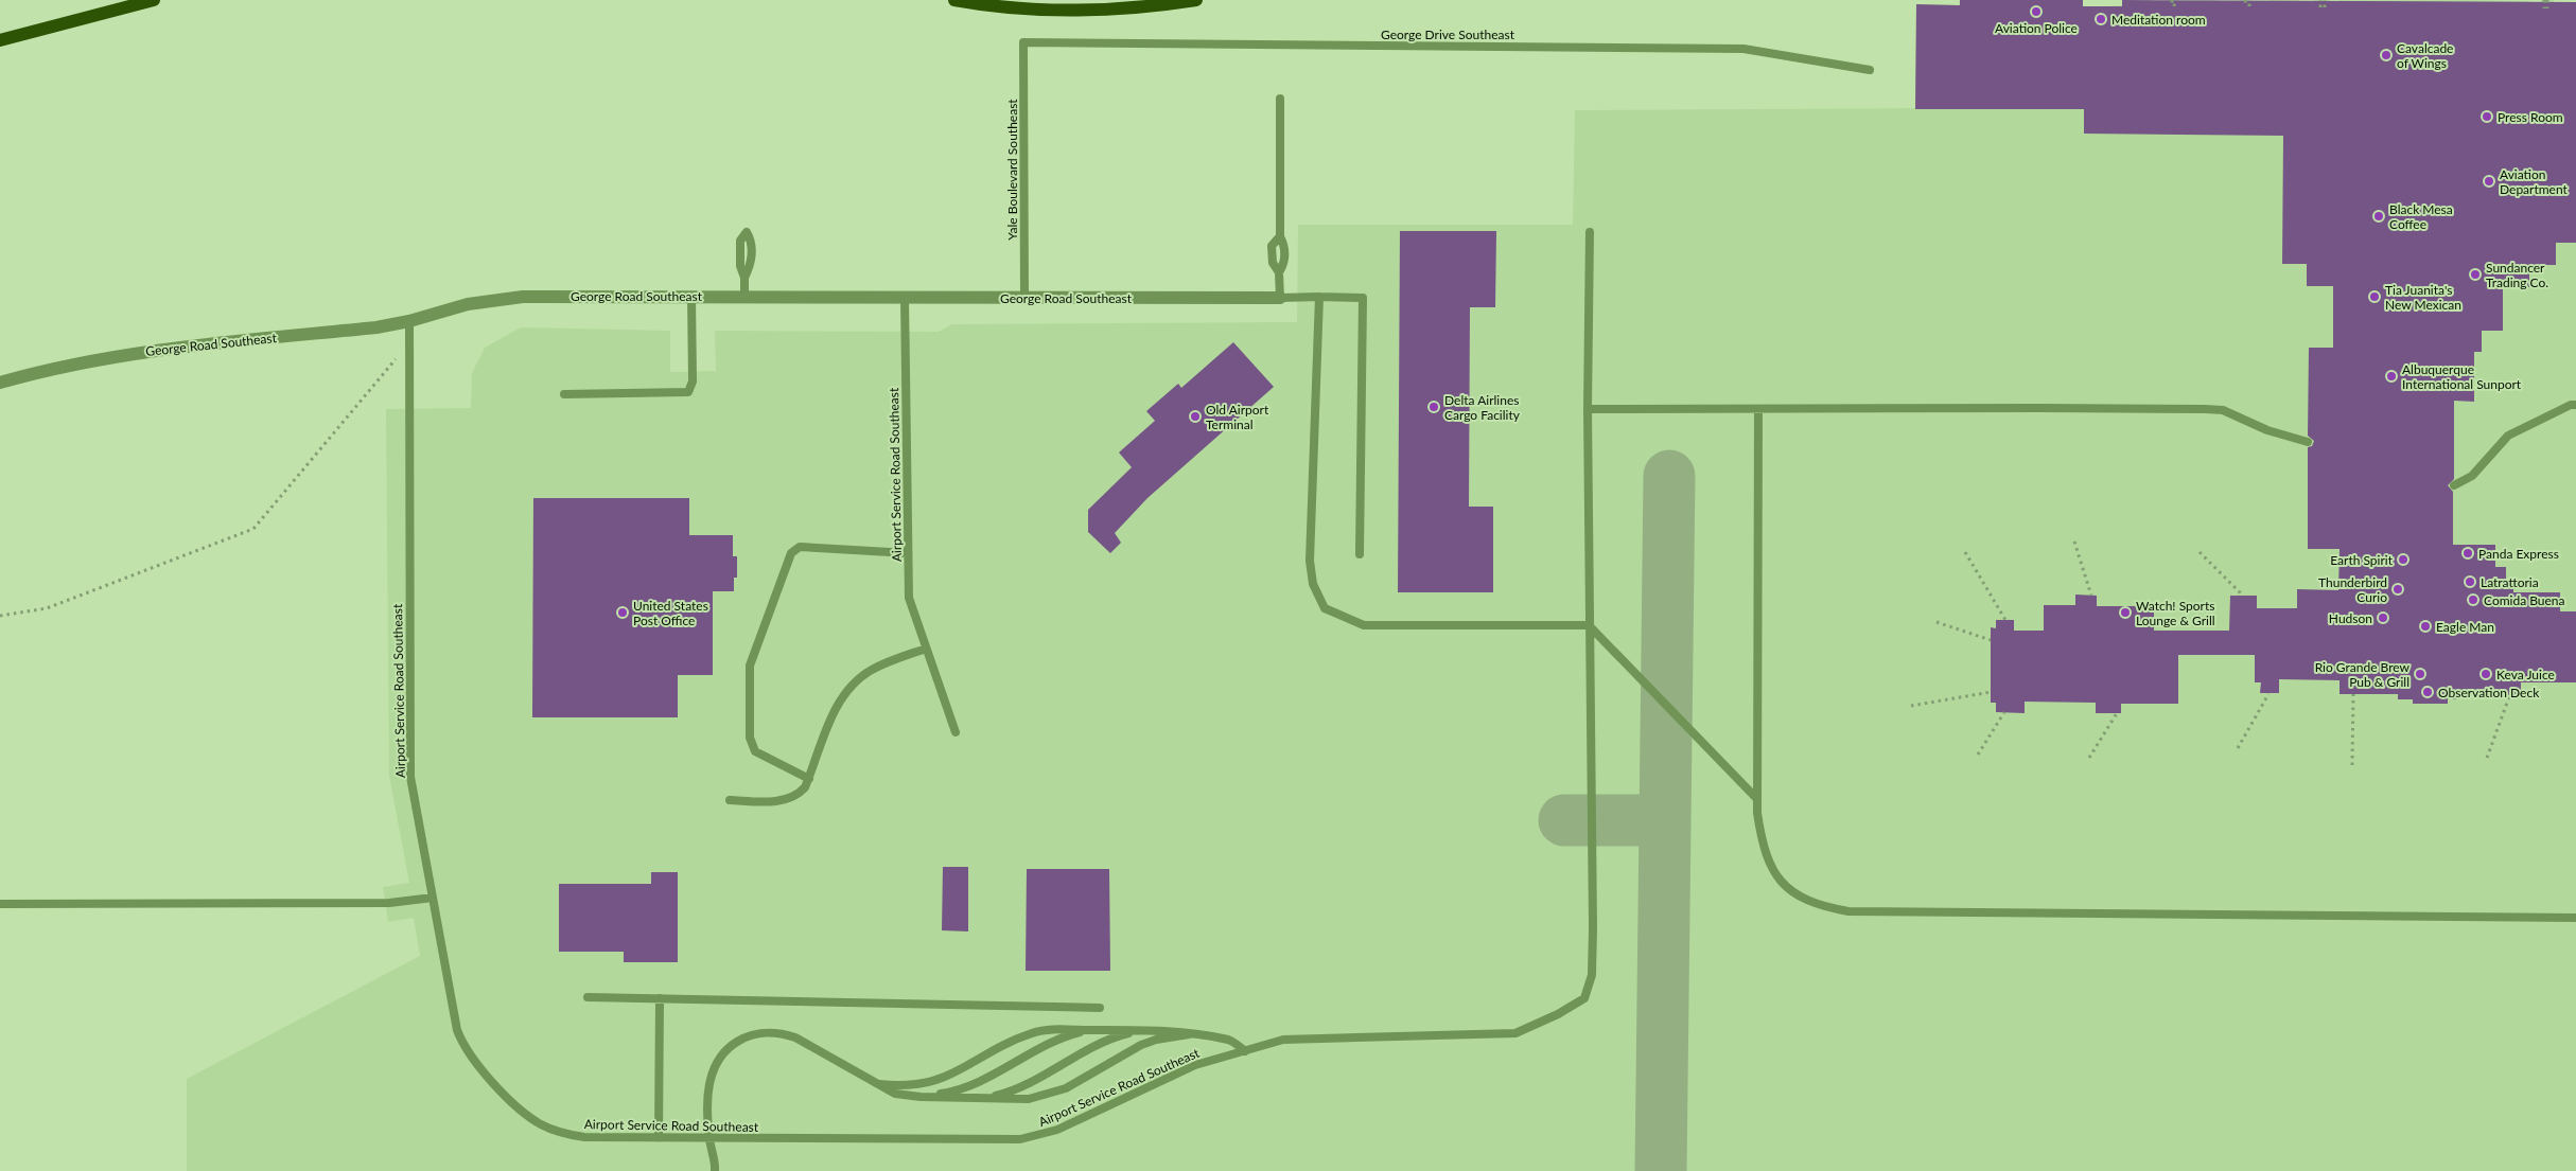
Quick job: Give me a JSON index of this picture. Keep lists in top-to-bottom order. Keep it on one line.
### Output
{"streets":{"street":["George Road Southeast"],"lane":["George Drive Southeast","Yale Boulevard Southeast","Airport Service Road Southeast"]},"crossings":[["George Drive Southeast","Yale Boulevard Southeast"],["Yale Boulevard Southeast","George Road Southeast"],["George Road Southeast","Airport Service Road Southeast"]],"places":["Aviation Police","Meditation room","Cavalcade of Wings","Press Room","Aviation Department","Black Mesa Coffee","Sundancer Trading Co.","Tia Juanita's New Mexican","Albuquerque International Sunport","Delta Airlines Cargo Facility","Old Airport Terminal","Panda Express","Earth Spirit","Latrattoria","Thunderbird Curio","Comida Buena","United States Post Office","Watch! Sports Lounge & Grill","Hudson","Eagle Man","Rio Grande Brew Pub & Grill","Keva Juice","Observation Deck"]}
